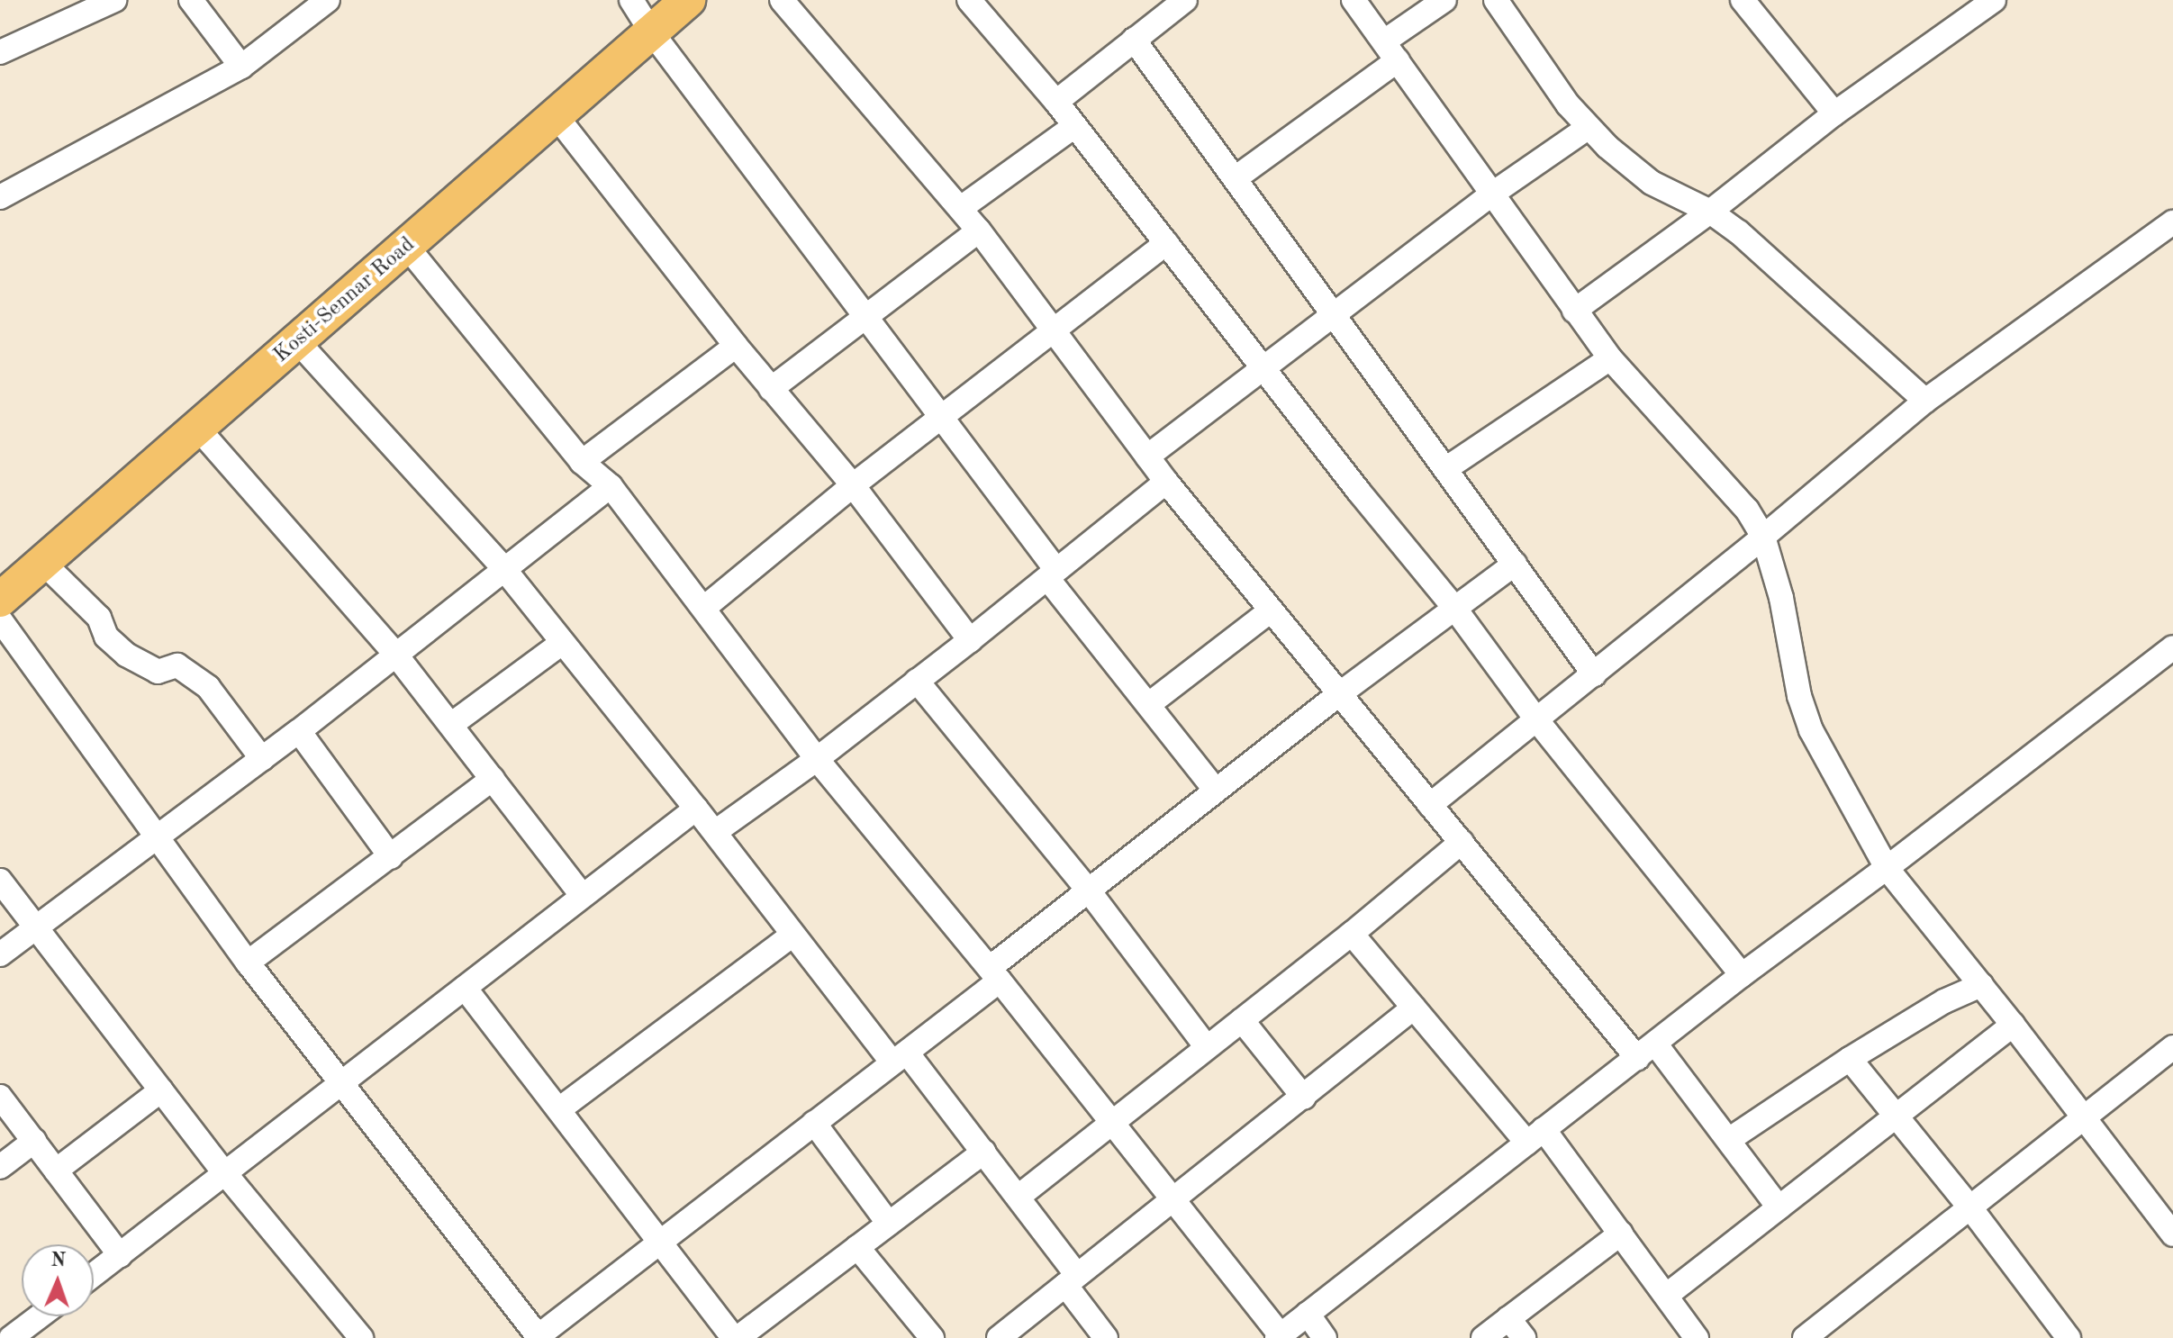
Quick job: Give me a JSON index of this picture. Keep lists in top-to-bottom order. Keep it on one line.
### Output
{"streets":{"highway":["Kosti-Sennar Road"]},"north":"top"}
